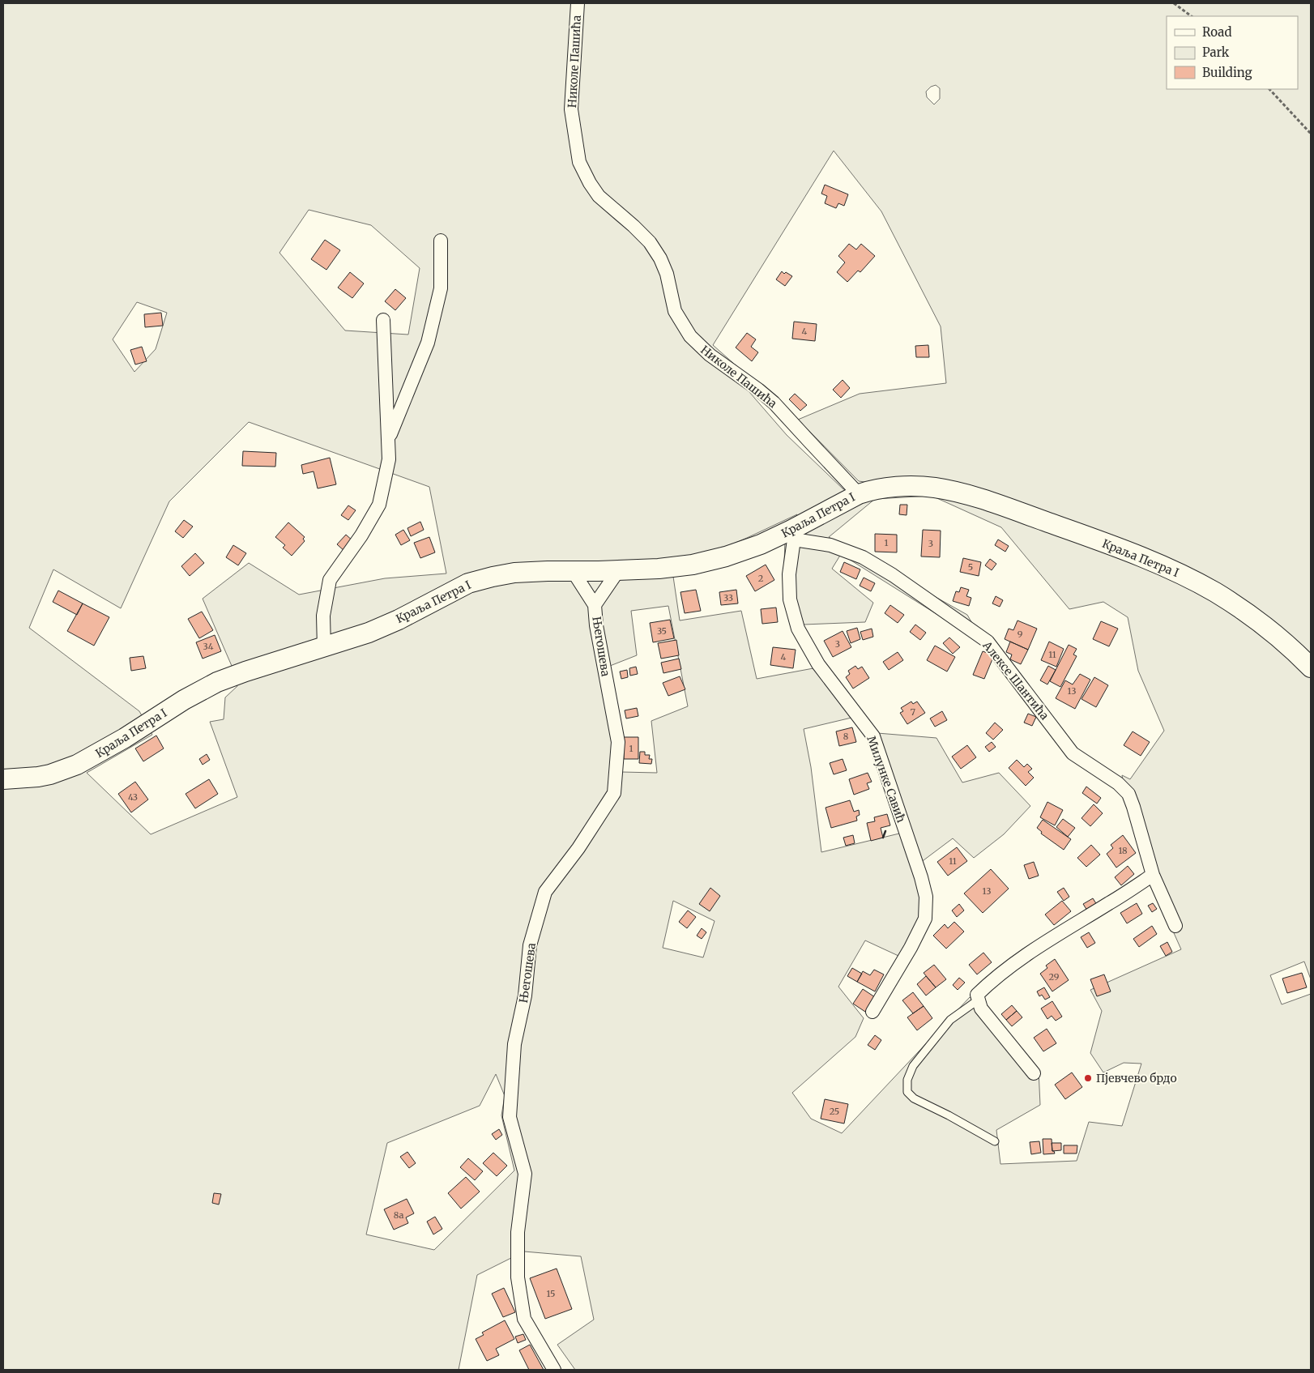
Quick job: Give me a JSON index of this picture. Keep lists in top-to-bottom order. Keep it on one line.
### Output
{"streets":{"street":["Николе Пашића","Краља Петра I","Његошева","Алексе Шантића","Милунке Савић"]},"crossings":[["Николе Пашића","Краља Петра I"],["Краља Петра I","Његошева"],["Краља Петра I","Алексе Шантића"],["Краља Петра I","Милунке Савић"],["Алексе Шантића","Милунке Савић"]],"places":["Пјевчево брдо"],"house_numbers":["4","1","3","5","2","33","35","9","3","34","11","4","13","7","8","1","43","18","11","13","29","25","8a","15"],"legend":["Road","Park","Building"]}
